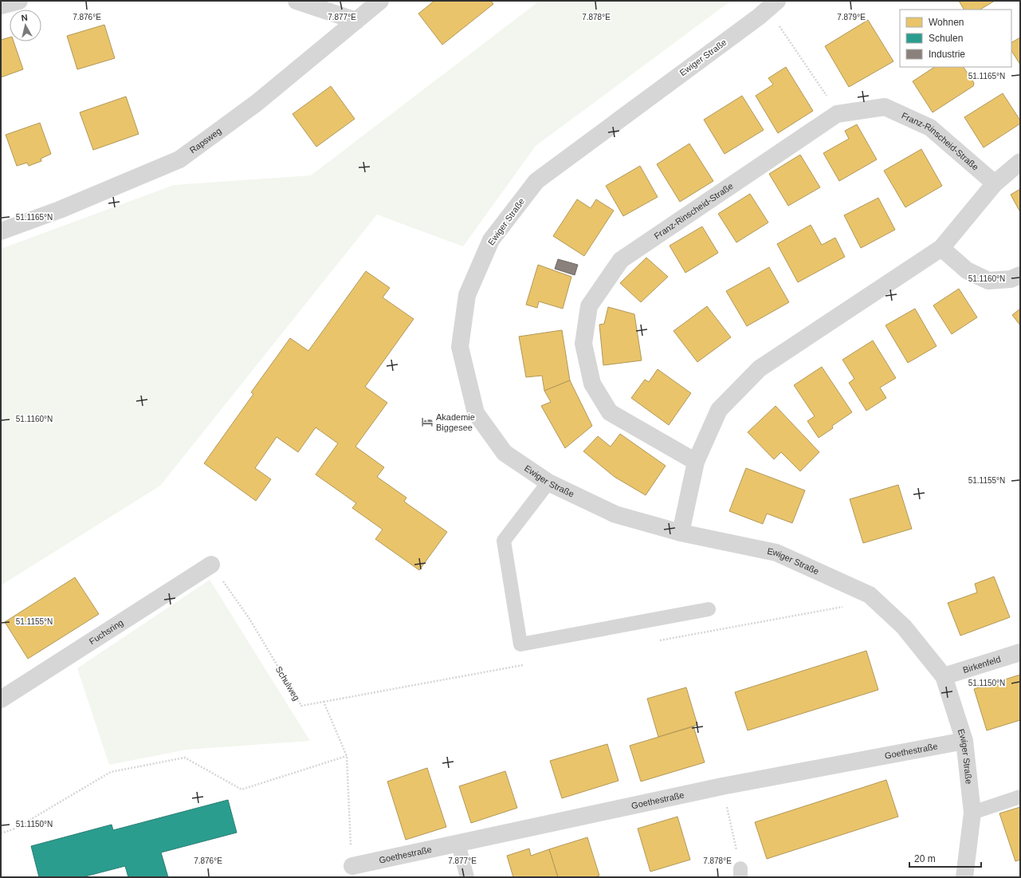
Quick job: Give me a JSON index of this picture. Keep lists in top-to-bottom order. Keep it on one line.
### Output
{"streets":{"street":["Ewiger Straße","Rapsweg","Franz-Rinscheid-Straße","Fuchsring","Birkenfeld","Goethestraße"],"path":["Schulweg"]},"crossings":[["Ewiger Straße","Birkenfeld"],["Ewiger Straße","Goethestraße"],["Fuchsring","Schulweg"],["Schulweg","Goethestraße"]],"places":{"hotel":["Akademie Biggesee"]},"legend":["Wohnen","Schulen","Industrie"],"scale_bar":"20 m","north":"top","coordinates":["7.876°E","7.877°E","7.878°E","7.879°E","51.1165°N","51.1160°N","51.1155°N","51.1150°N"]}
